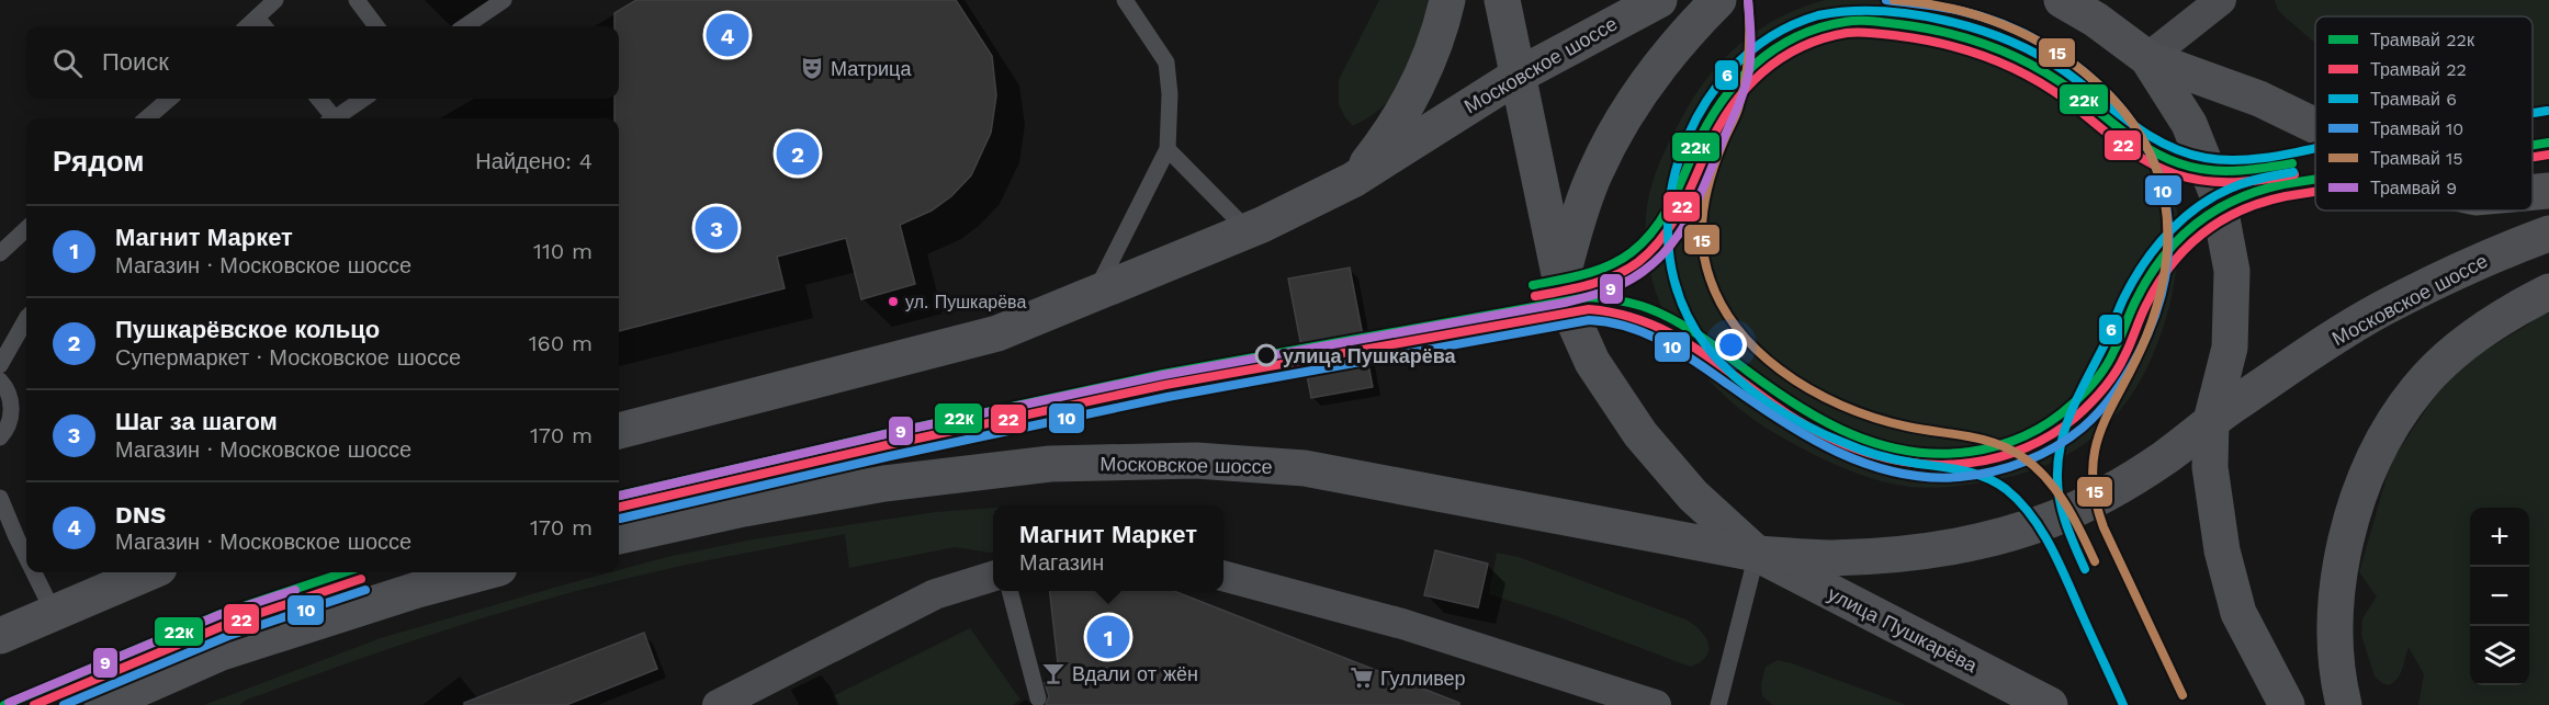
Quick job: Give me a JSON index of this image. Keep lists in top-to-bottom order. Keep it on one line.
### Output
{"streets":{"main road":["Московское шоссе","улица Пушкарёва"]},"crossings":[["Московское шоссе","улица Пушкарёва"]],"places":{"theatre":["Матрица"],"other":["ул. Пушкарёва","улица Пушкарёва"],"bar":["Вдали от жён"],"supermarket":["Гулливер"]},"lines":["tram line 10","tram line 15","tram line 9","tram line 6","tram line 22к","tram line 22"],"legend":["Трамвай 22к","Трамвай 22","Трамвай 6","Трамвай 10","Трамвай 15","Трамвай 9"],"page":{"pins":["4","2","3","1"],"search":"Поиск","heading":["Рядом","Найдено: 4"],"list":[{"mark":"1","name":"Магнит Маркет","note":"Магазин · Московское шоссе","value":"110 m"},{"mark":"2","name":"Пушкарёвское кольцо","note":"Супермаркет · Московское шоссе","value":"160 m"},{"mark":"3","name":"Шаг за шагом","note":"Магазин · Московское шоссе","value":"170 m"},{"mark":"4","name":"DNS","note":"Магазин · Московское шоссе","value":"170 m"}],"popup":["Магнит Маркет","Магазин"],"map_buttons":["+","−"]}}
